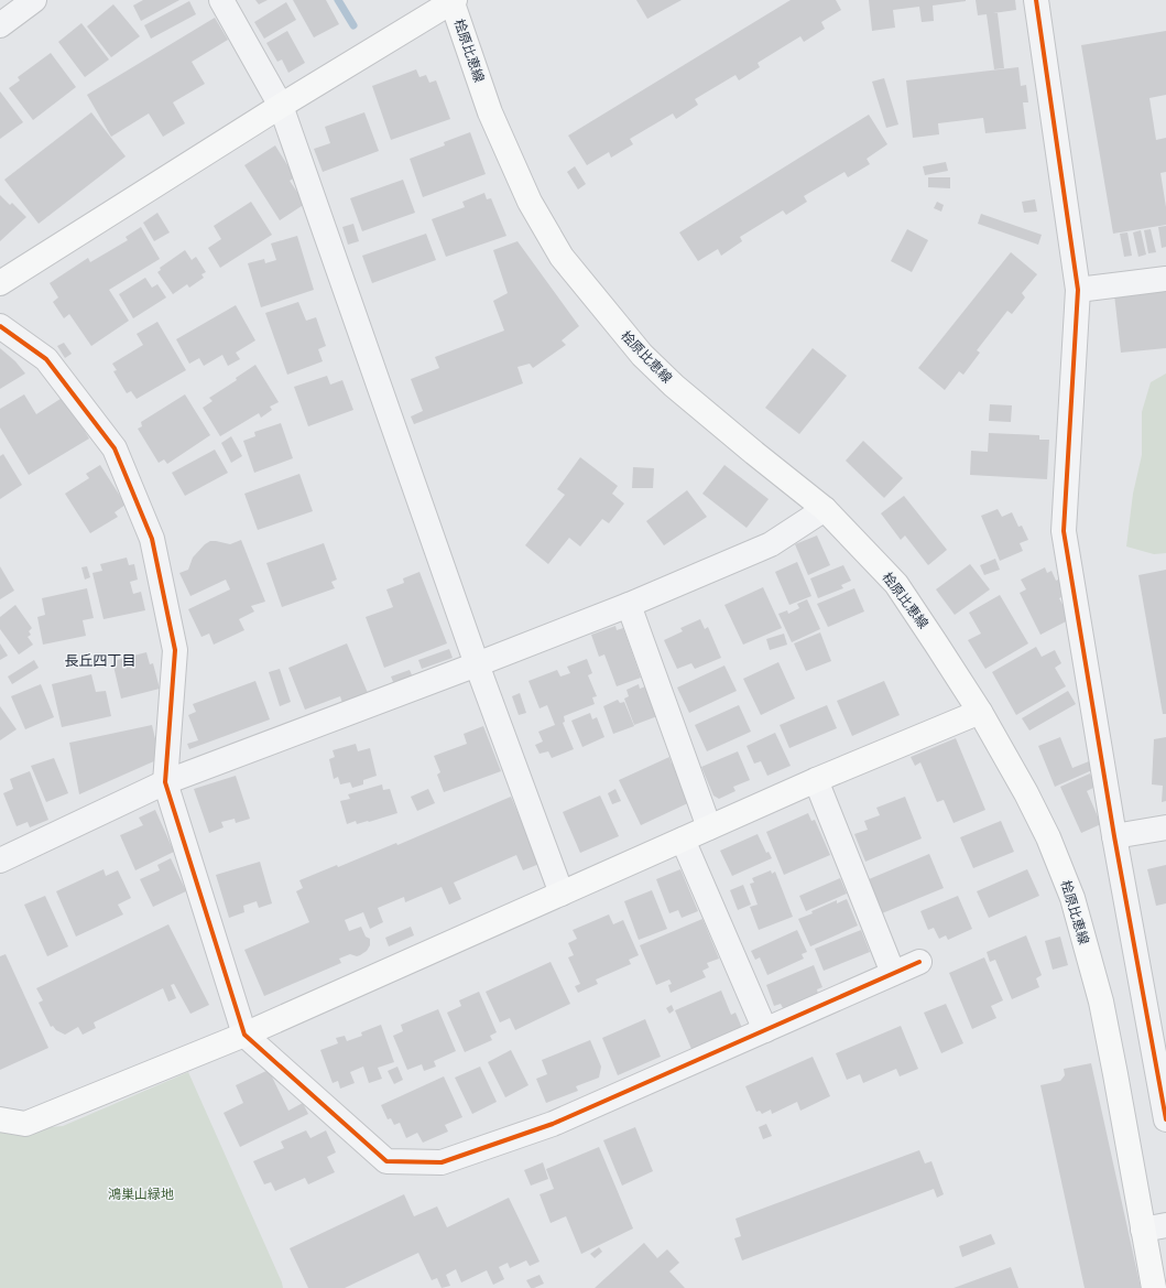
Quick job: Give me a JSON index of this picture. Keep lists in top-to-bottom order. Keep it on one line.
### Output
{"streets":{"street":["桧原比恵線"]},"districts":["長丘四丁目"],"parks":["鴻巣山緑地"]}
